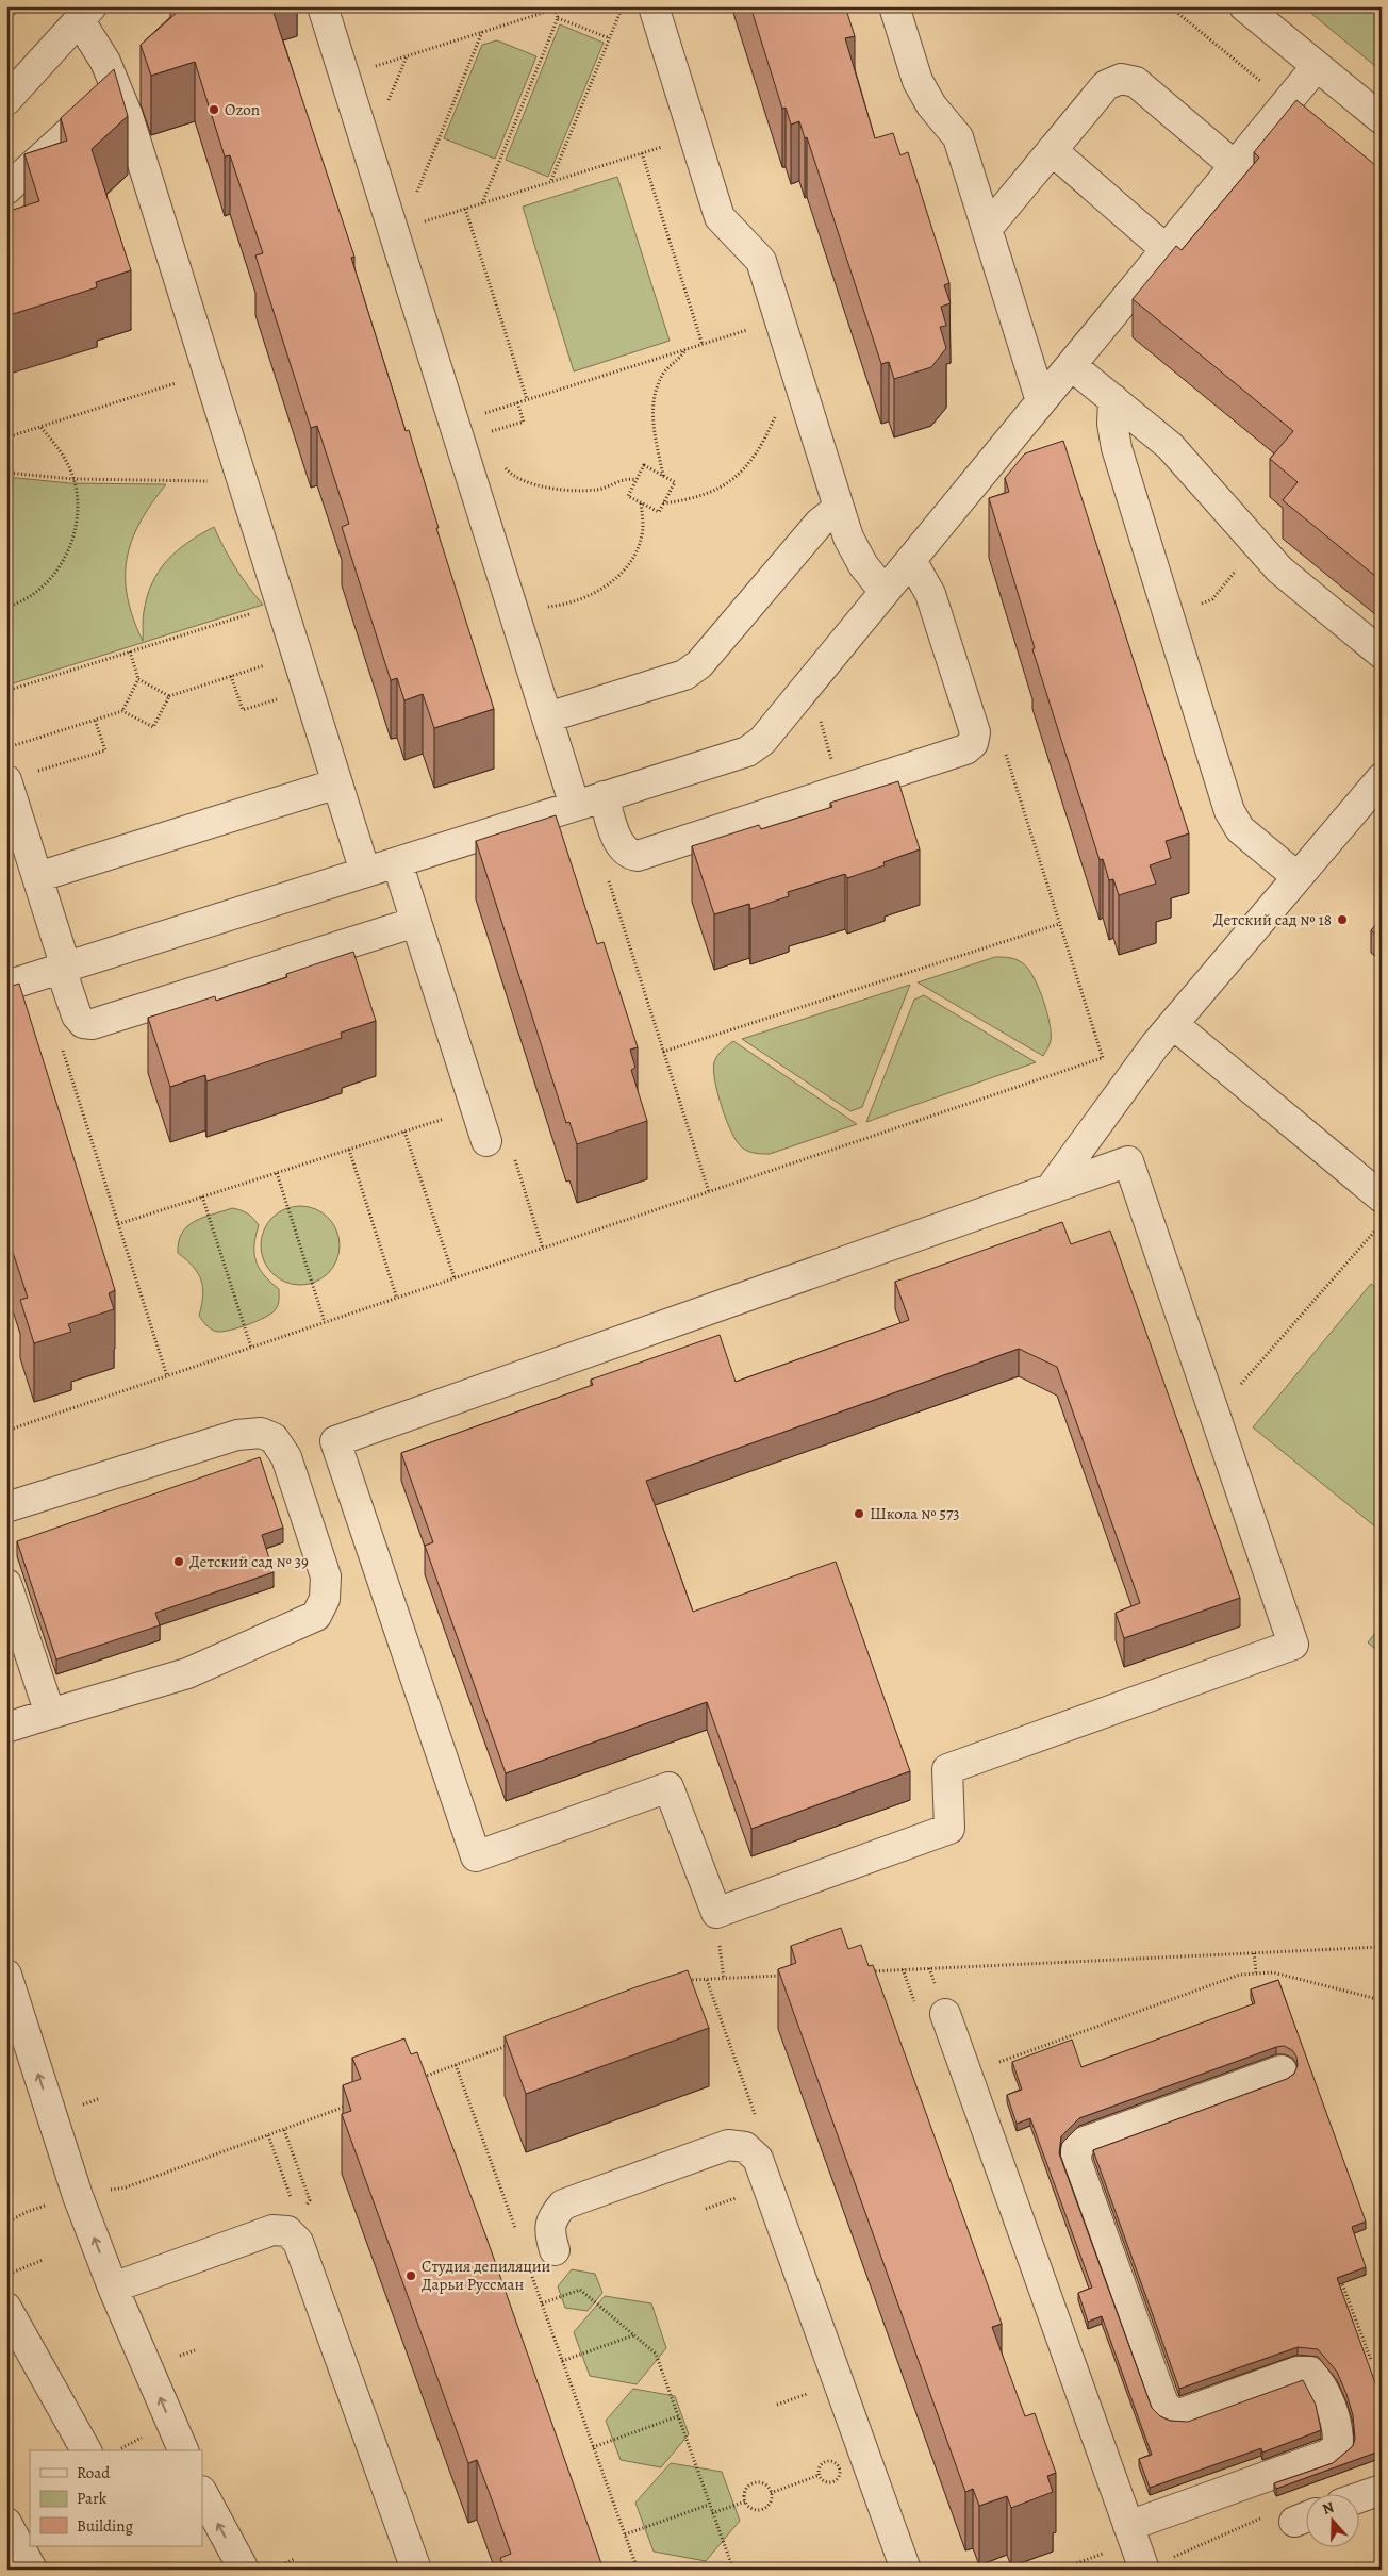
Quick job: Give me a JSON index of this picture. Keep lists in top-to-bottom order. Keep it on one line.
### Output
{"places":["Ozon","Детский сад № 18","Школа № 573","Детский сад № 39","Студия депиляции Дарьи Руссман"],"legend":["Road","Park","Building"],"north":"top"}
